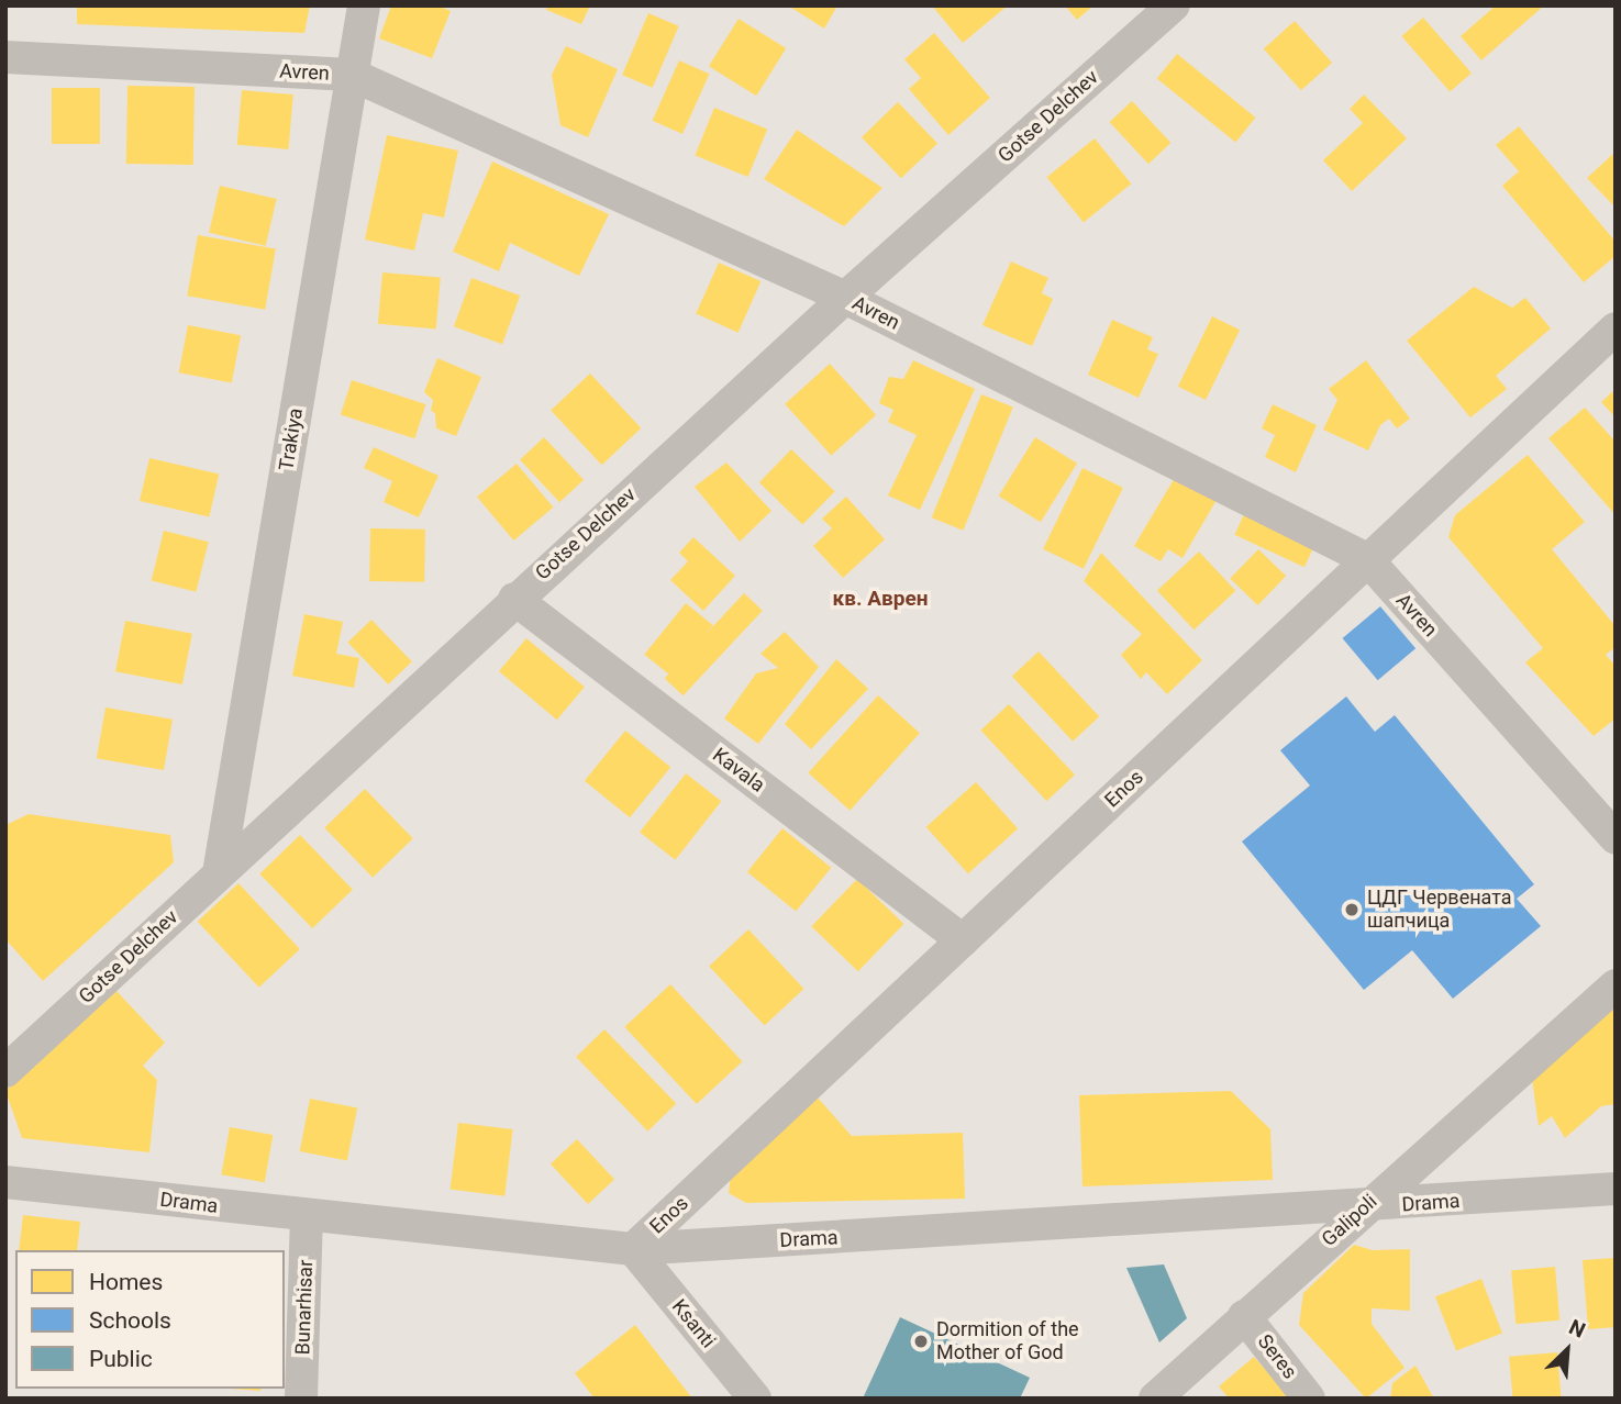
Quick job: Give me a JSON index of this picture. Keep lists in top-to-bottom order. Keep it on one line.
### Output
{"streets":{"street":["Avren","Gotse Delchev","Trakiya","Kavala","Enos","Drama","Galipoli","Bunarhisar","Ksanti","Seres"]},"crossings":[["Avren","Gotse Delchev"],["Avren","Trakiya"],["Avren","Enos"],["Gotse Delchev","Trakiya"],["Gotse Delchev","Kavala"],["Kavala","Enos"],["Enos","Drama"],["Enos","Ksanti"],["Drama","Galipoli"],["Drama","Bunarhisar"],["Drama","Ksanti"],["Galipoli","Seres"]],"districts":["кв. Аврен"],"places":["ЦДГ Червената шапчица","Dormition of the Mother of God"],"legend":["Homes","Schools","Public"],"north":"top right"}
